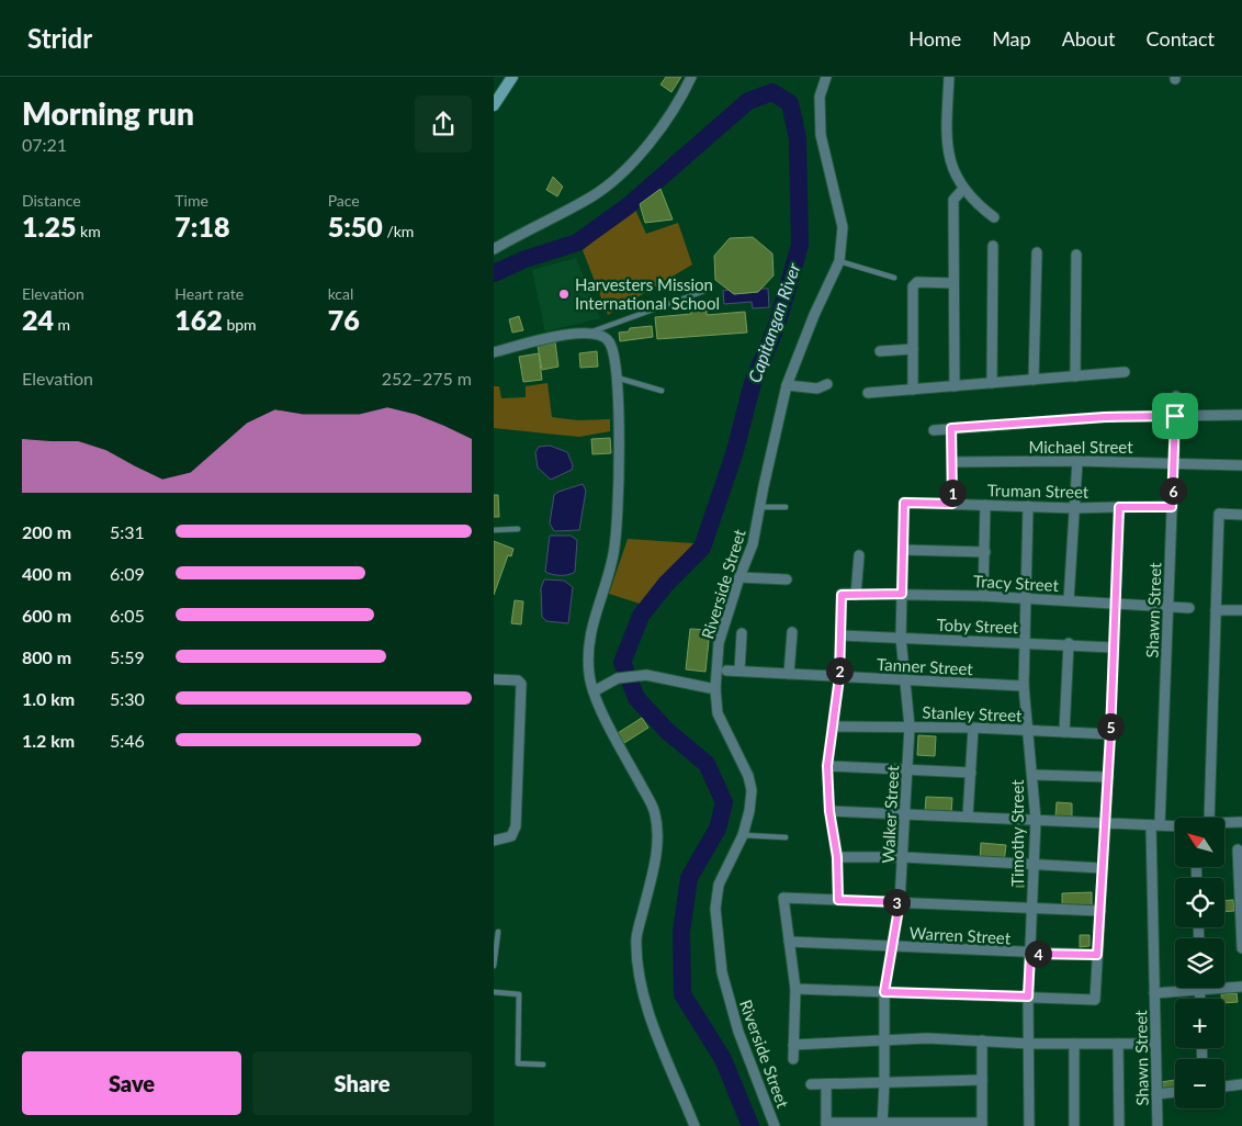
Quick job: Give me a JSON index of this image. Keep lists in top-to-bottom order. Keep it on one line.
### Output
{"streets":{"street":["Michael Street","Truman Street","Tracy Street","Riverside Street","Shawn Street","Toby Street","Tanner Street","Stanley Street","Walker Street","Timothy Street","Warren Street"]},"crossings":[["Michael Street","Shawn Street"],["Truman Street","Shawn Street"],["Truman Street","Walker Street"],["Truman Street","Timothy Street"],["Tracy Street","Shawn Street"],["Tracy Street","Toby Street"],["Tracy Street","Walker Street"],["Tracy Street","Timothy Street"],["Toby Street","Walker Street"],["Toby Street","Timothy Street"],["Tanner Street","Walker Street"],["Tanner Street","Timothy Street"],["Stanley Street","Walker Street"],["Stanley Street","Timothy Street"],["Walker Street","Warren Street"],["Timothy Street","Warren Street"]],"water":["Capitangan River"],"places":["Harvesters Mission International School"],"north":"top left","page":{"header":"Stridr","nav":["Home","Map","About","Contact"],"heading":["Morning run","07:21"],"stats":[["Distance","1.25 km"],["Time","7:18"],["Pace","5:50 /km"],["Elevation","24 m"],["Heart rate","162 bpm"],["kcal","76"]],"chart":["Elevation","252–275 m"],"pins":["6","1","2","5","3","4"],"list":[{"name":"200 m","note":"5:31"},{"name":"400 m","note":"6:09"},{"name":"600 m","note":"6:05"},{"name":"800 m","note":"5:59"},{"name":"1.0 km","note":"5:30"},{"name":"1.2 km","note":"5:46"}],"map_buttons":["+","−"],"buttons":["Save","Share"]}}
